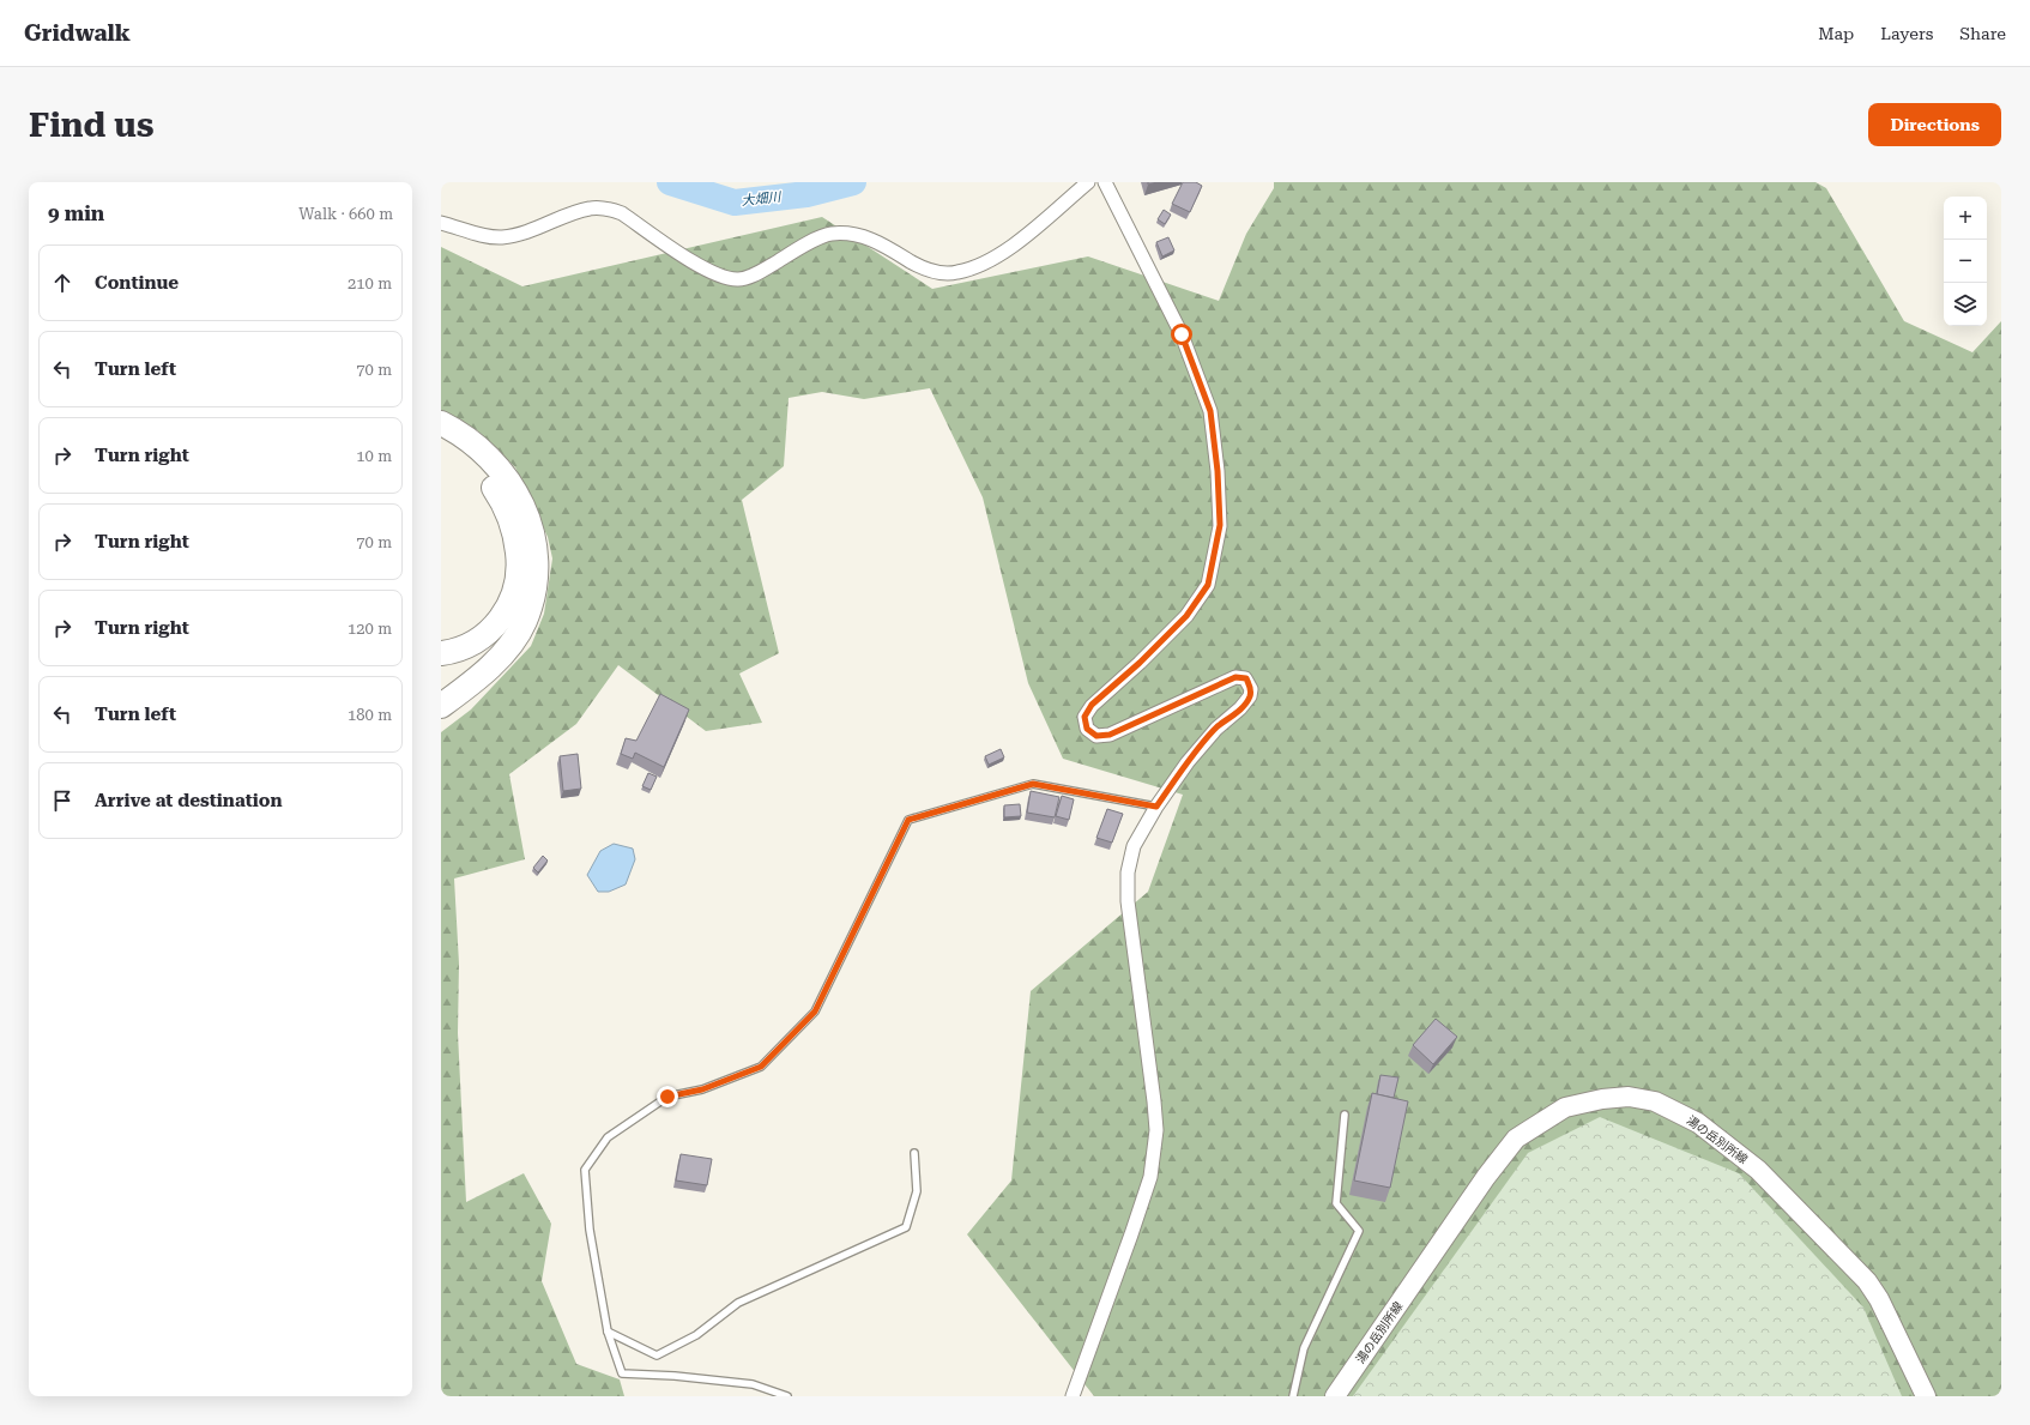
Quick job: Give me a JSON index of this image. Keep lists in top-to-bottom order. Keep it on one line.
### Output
{"streets":{"main road":["湯の岳別所線"]},"water":["大畑川"],"page":{"header":"Gridwalk","nav":["Map","Layers","Share"],"buttons":"Directions","title":"Find us","heading":["9 min","Walk · 660 m"],"map_buttons":["+","−"],"list":[["Continue","210 m"],["Turn left","70 m"],["Turn right","10 m"],["Turn right","70 m"],["Turn right","120 m"],["Turn left","180 m"],"Arrive at destination"]}}
